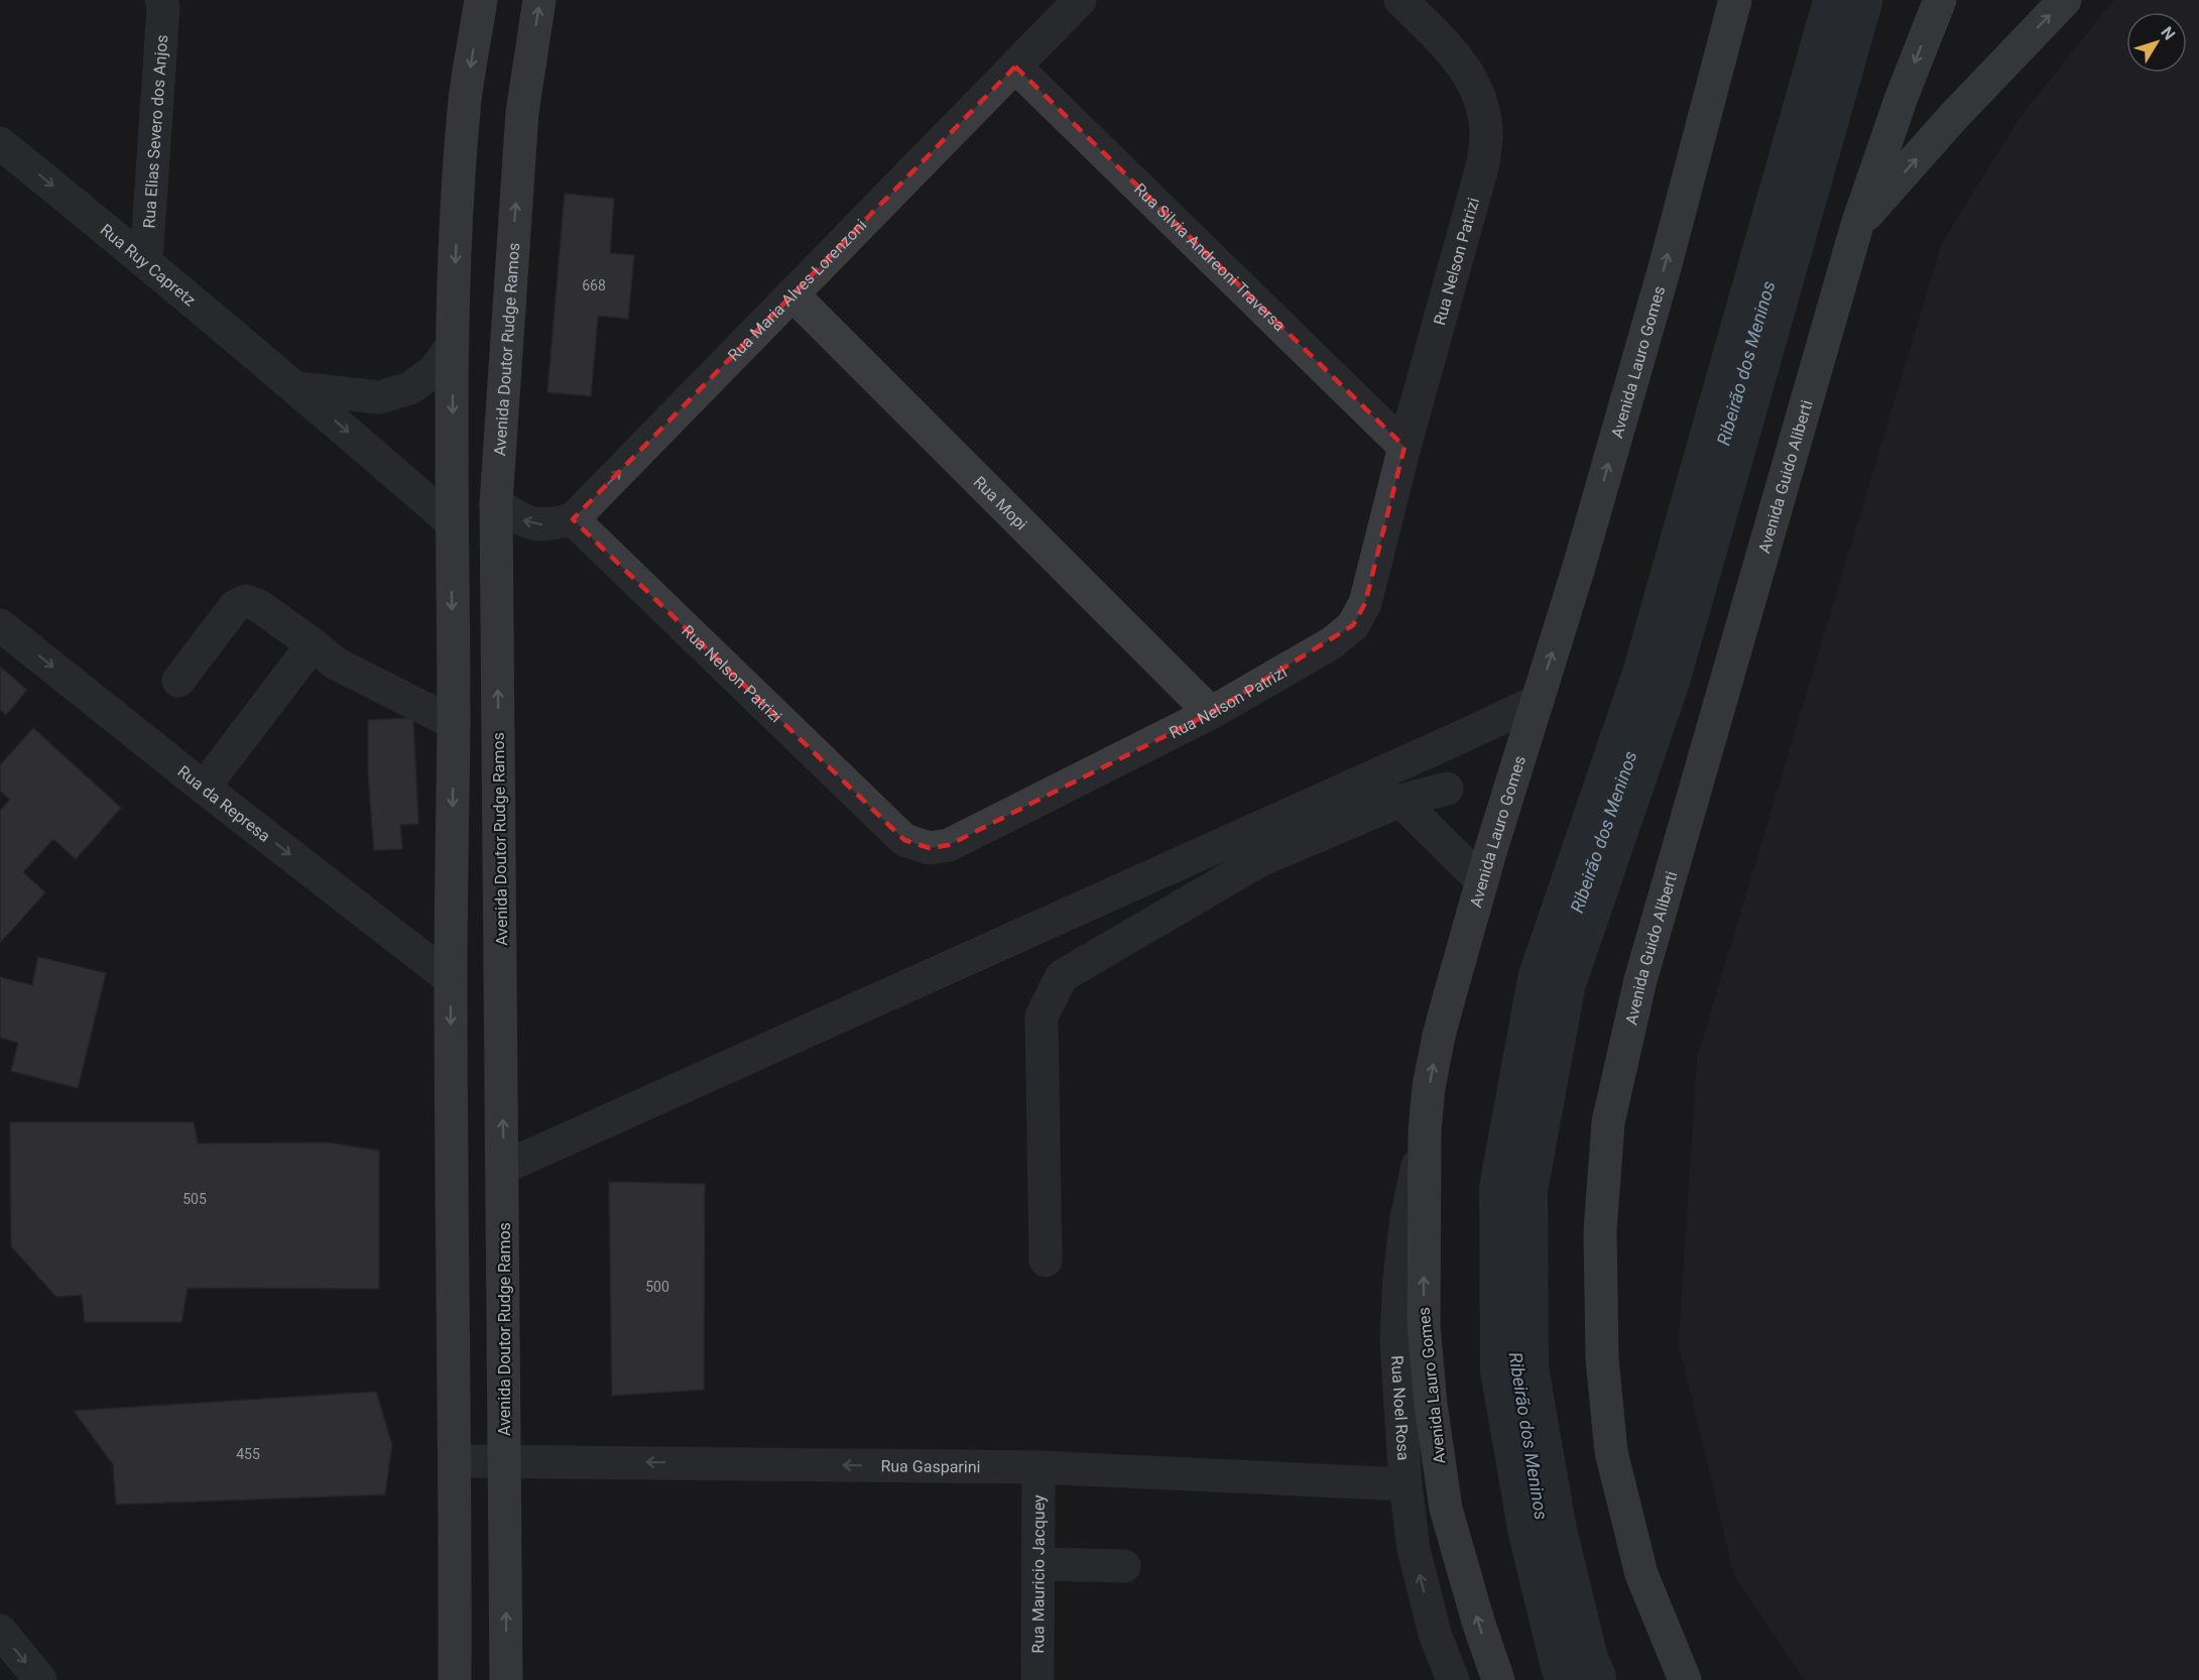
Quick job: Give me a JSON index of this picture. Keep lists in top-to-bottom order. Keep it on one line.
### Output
{"streets":{"main road":["Avenida Doutor Rudge Ramos","Avenida Lauro Gomes","Avenida Guido Aliberti"],"street":["Rua Elias Severo dos Anjos","Rua Silvia Andreoni Traversa","Rua Nelson Patrizi","Rua Ruy Capretz","Rua Maria Alves Lorenzoni","Rua Mopi","Rua da Represa","Rua Noel Rosa","Rua Gasparini","Rua Mauricio Jacquey"]},"crossings":[["Rua Elias Severo dos Anjos","Rua Ruy Capretz"],["Rua Silvia Andreoni Traversa","Rua Nelson Patrizi"],["Rua Silvia Andreoni Traversa","Rua Maria Alves Lorenzoni"],["Rua Nelson Patrizi","Rua Maria Alves Lorenzoni"],["Rua Nelson Patrizi","Rua Mopi"],["Rua Maria Alves Lorenzoni","Rua Mopi"],["Avenida Doutor Rudge Ramos","Rua Gasparini"],["Avenida Lauro Gomes","Rua Noel Rosa"],["Rua Noel Rosa","Rua Gasparini"],["Rua Gasparini","Rua Mauricio Jacquey"]],"one_way":["Rua Ruy Capretz","Rua Maria Alves Lorenzoni","Avenida Lauro Gomes","Rua da Represa","Rua Noel Rosa","Rua Gasparini"],"water":["Ribeirão dos Meninos"],"house_numbers":["668","505","500","455"],"north":"top right"}
